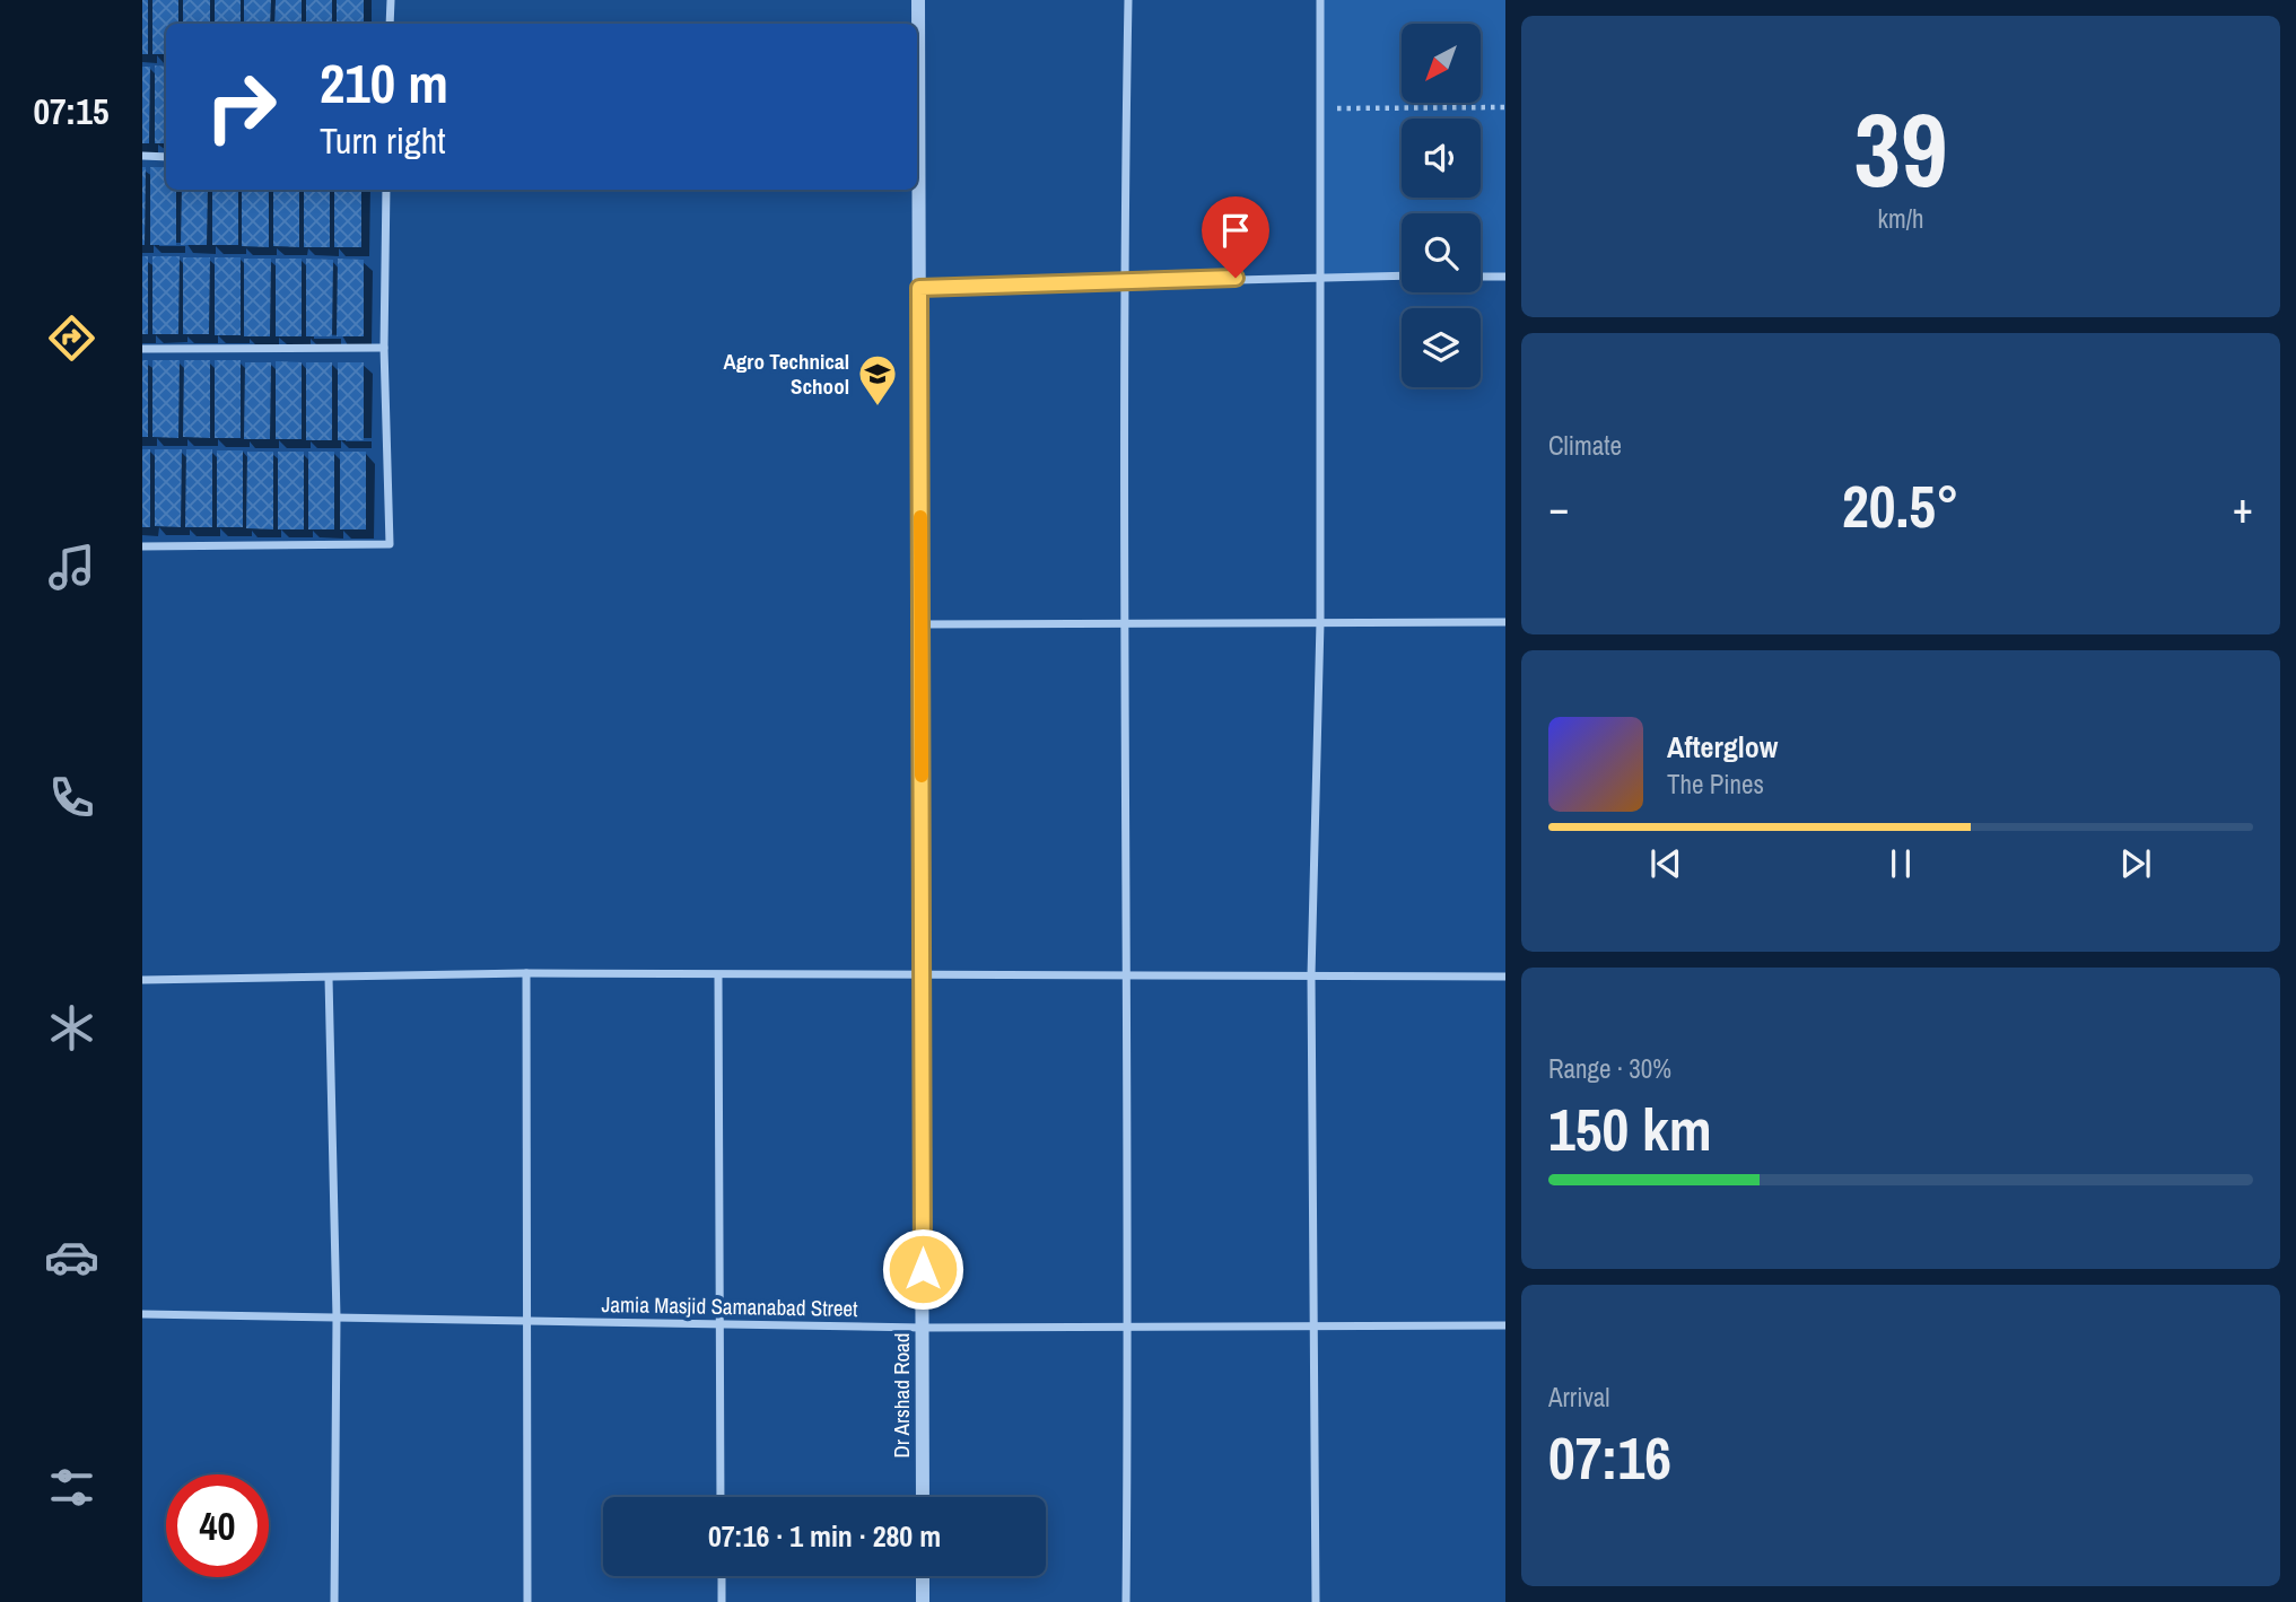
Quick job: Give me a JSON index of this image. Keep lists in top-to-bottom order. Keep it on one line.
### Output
{"streets":{"street":["Jamia Masjid Samanabad Street","Dr Arshad Road"]},"crossings":[["Jamia Masjid Samanabad Street","Dr Arshad Road"]],"places":{"school or university":["Agro Technical School"]},"north":"bottom left","page":{"tabs":"07:15","tile":[["39","km/h"],"Climate",["Range · 30%","150 km"],["Arrival","07:16"]],"turn":["210 m","Turn right"],"heat":["−","20.5°","+"],"song":["Afterglow","The Pines"],"limit":"40","trip":"07:16 · 1 min · 280 m"}}
